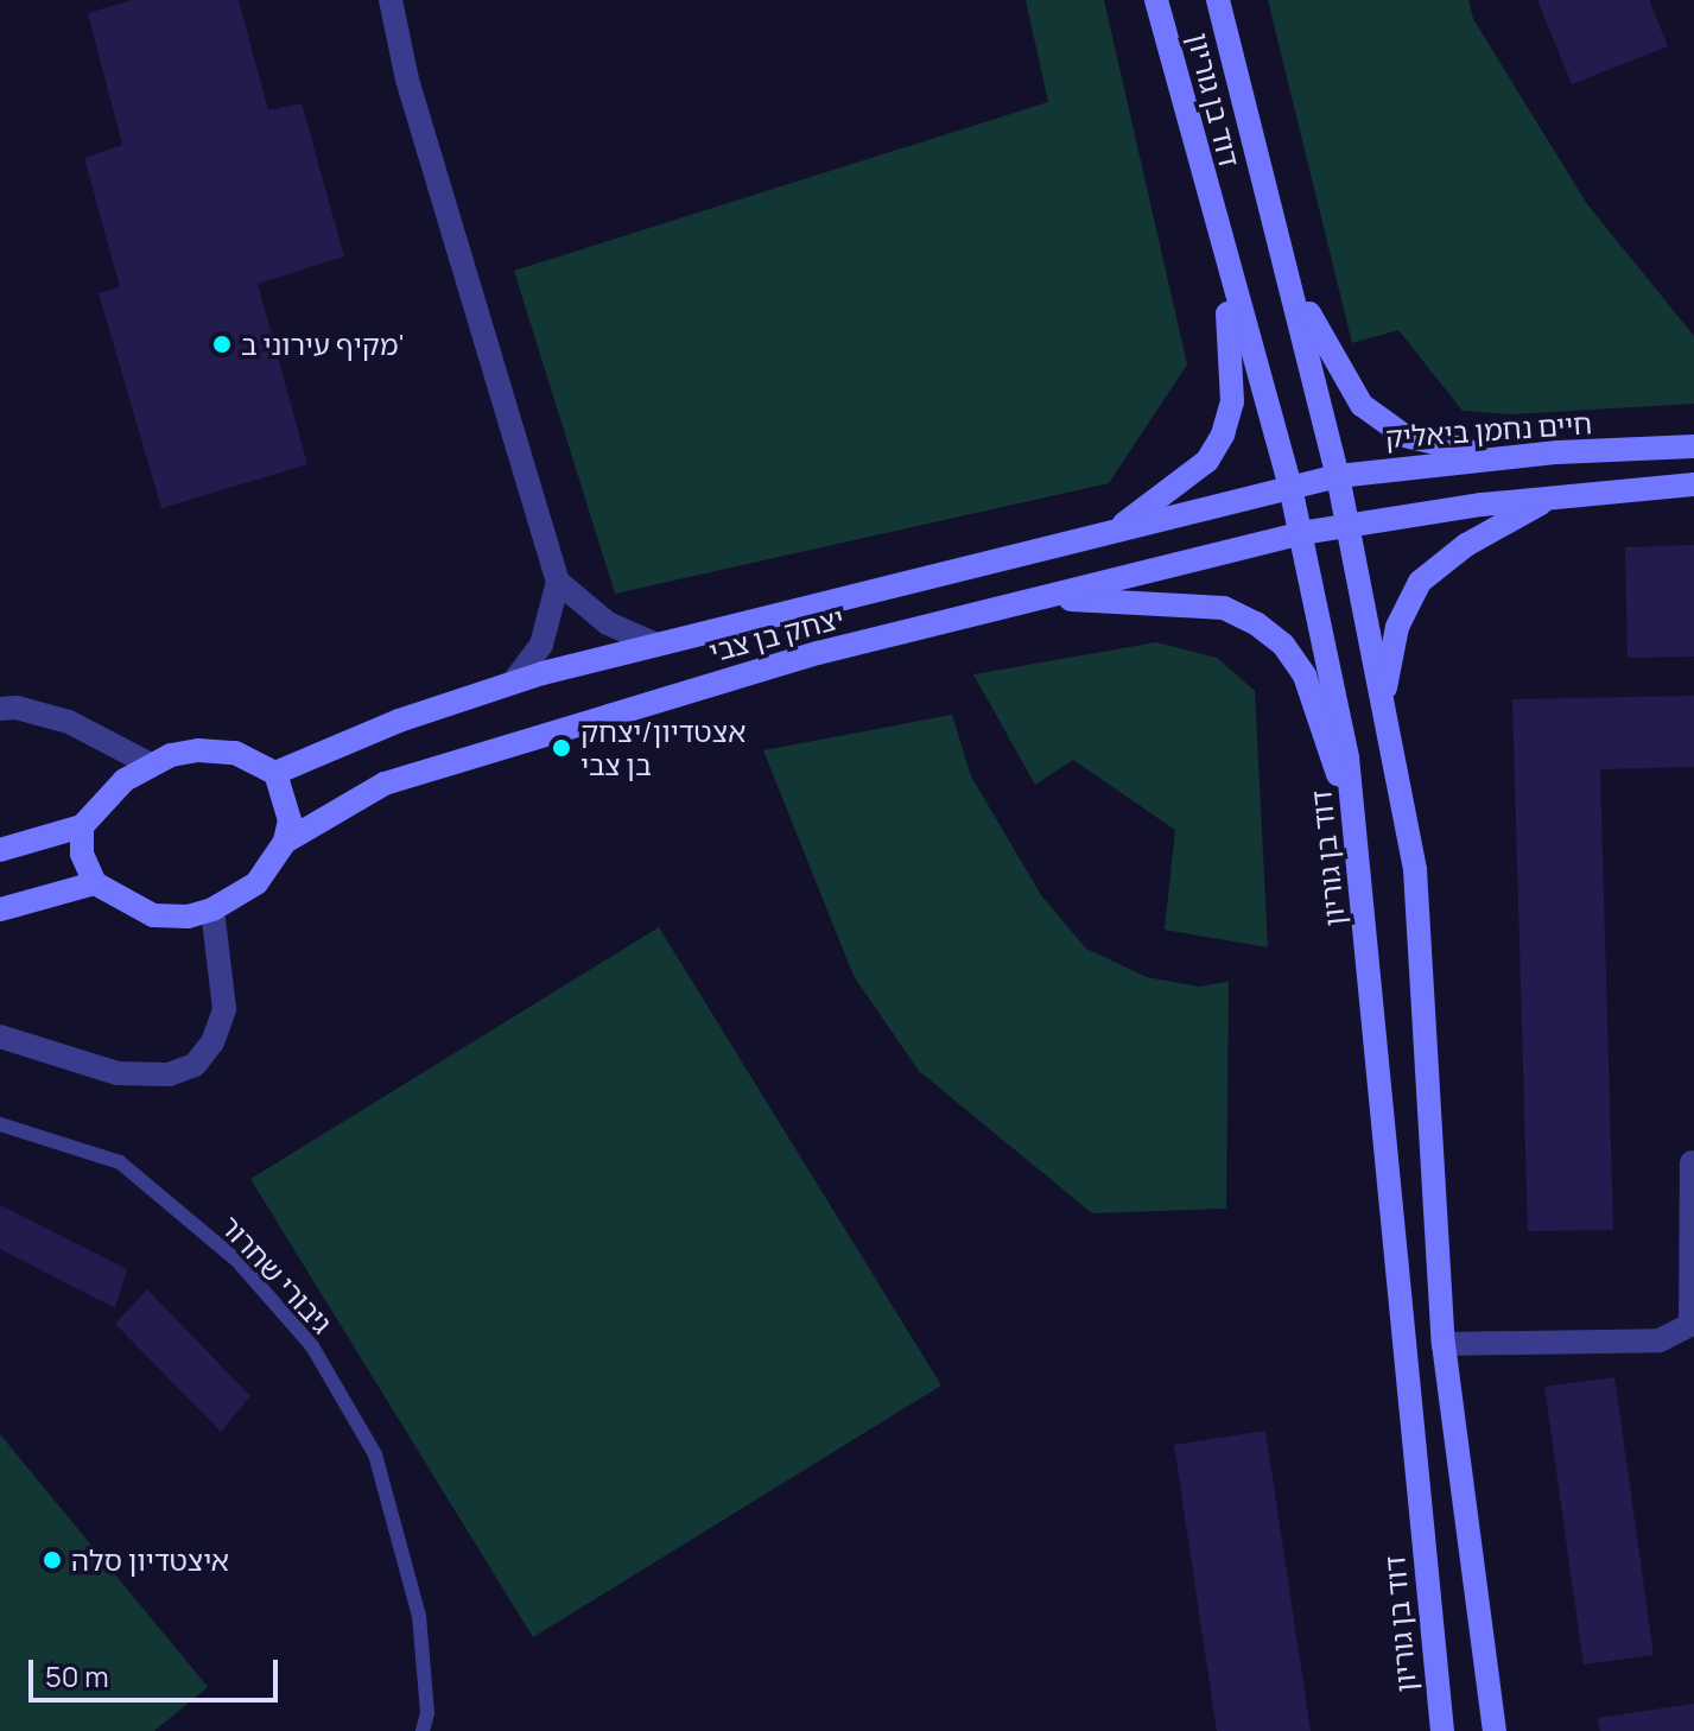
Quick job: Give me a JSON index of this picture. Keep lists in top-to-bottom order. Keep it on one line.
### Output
{"streets":{"main road":["דוד בן גוריון","חיים נחמן ביאליק","יצחק בן צבי"],"lane":["גיבורי שחרור"]},"crossings":[["דוד בן גוריון","חיים נחמן ביאליק"],["דוד בן גוריון","יצחק בן צבי"],["חיים נחמן ביאליק","יצחק בן צבי"]],"places":["מקיף עירוני ב'","אצטדיון/יצחק בן צבי","איצטדיון סלה"],"scale_bar":"50 m"}
